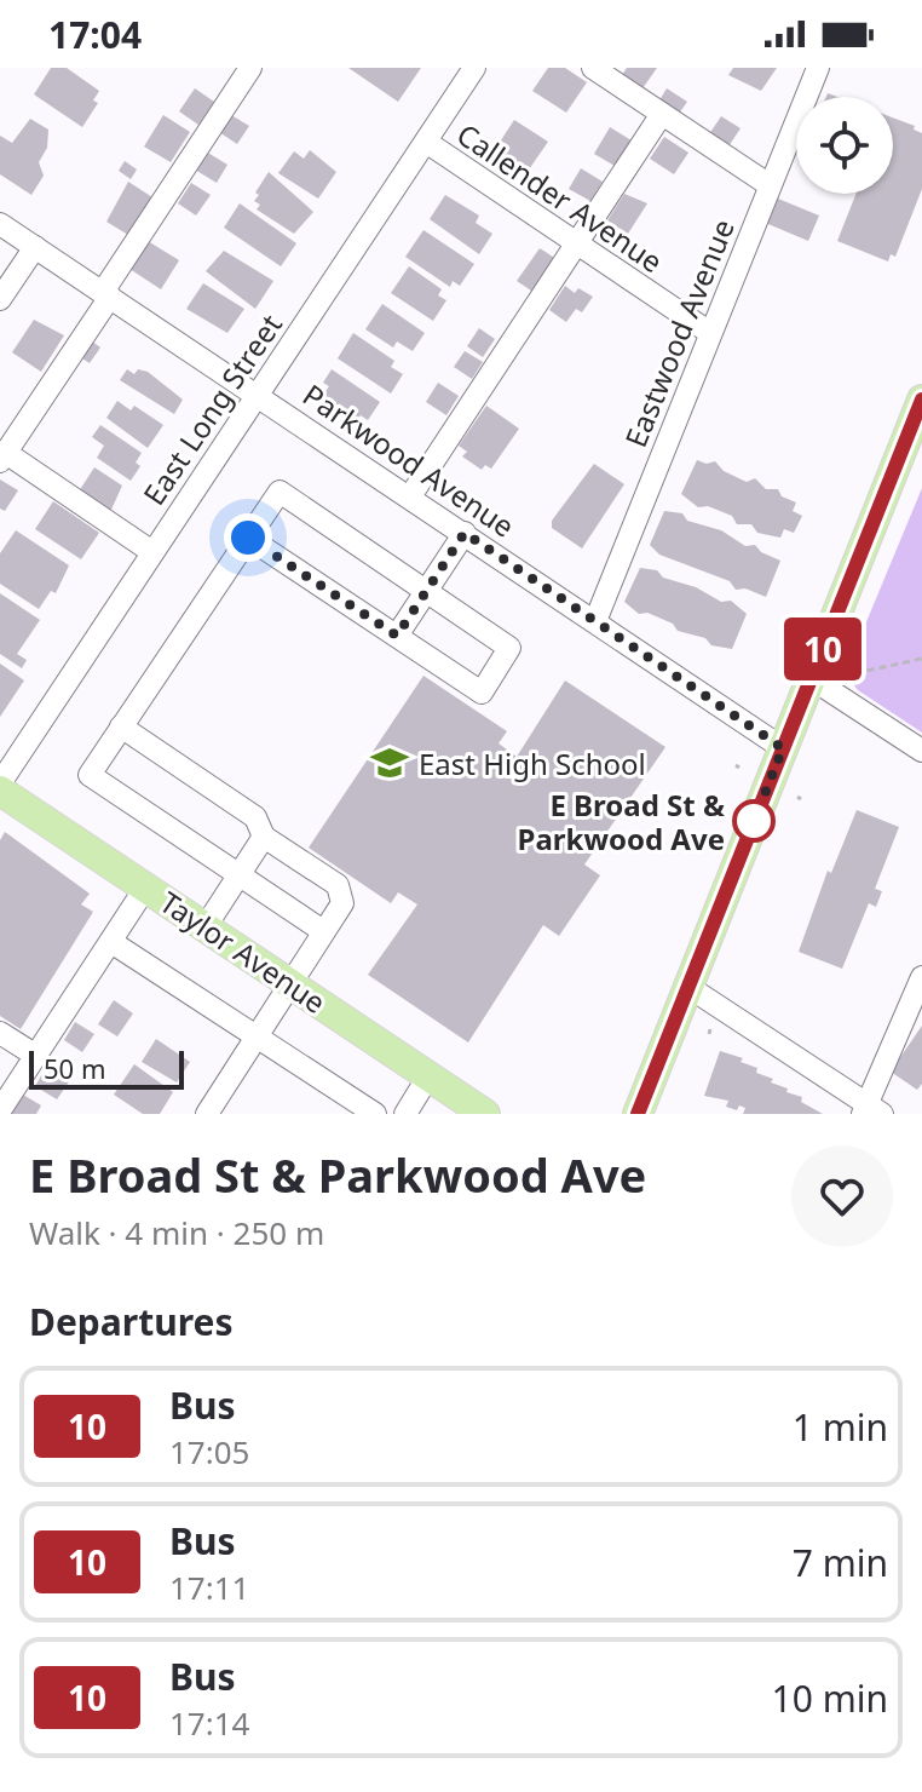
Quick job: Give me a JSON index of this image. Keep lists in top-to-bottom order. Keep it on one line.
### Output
{"streets":{"main road":["Taylor Avenue"],"street":["Callender Avenue","Eastwood Avenue","East Long Street","Parkwood Avenue"]},"crossings":[["Callender Avenue","Eastwood Avenue"],["Callender Avenue","East Long Street"],["Eastwood Avenue","Parkwood Avenue"],["East Long Street","Parkwood Avenue"]],"places":{"school or university":["East High School"],"other":["E Broad St & Parkwood Ave"]},"lines":["bus line 10"],"scale_bar":"50 m","page":{"status":"17:04","on_map":"10","scale":"50 m","heading":[["E Broad St & Parkwood Ave","Walk · 4 min · 250 m"],"Departures"],"list":[{"mark":"10","name":"Bus","note":"17:05","value":"1 min"},{"mark":"10","name":"Bus","note":"17:11","value":"7 min"},{"mark":"10","name":"Bus","note":"17:14","value":"10 min"}]}}
